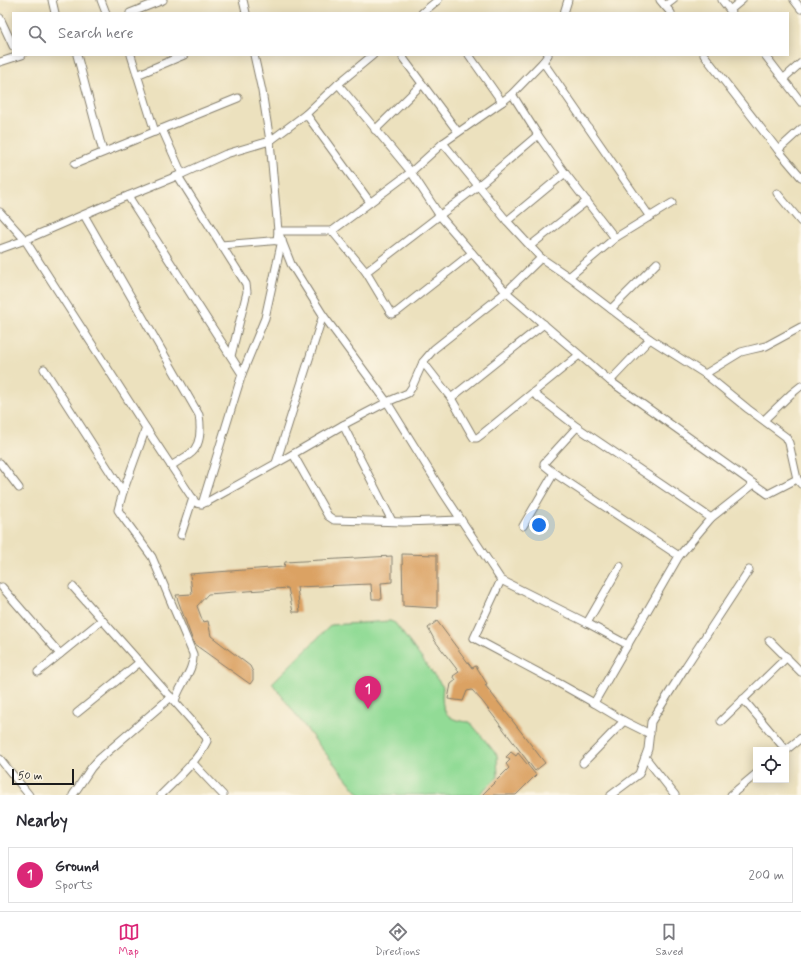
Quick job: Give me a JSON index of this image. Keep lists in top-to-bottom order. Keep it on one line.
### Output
{"scale_bar":"50 m","page":{"search":"Search here","pins":"1","scale":"50 m","heading":"Nearby","list":[{"mark":"1","name":"Ground","note":"Sports","value":"200 m"}],"nav":["Map","Directions","Saved"]}}
